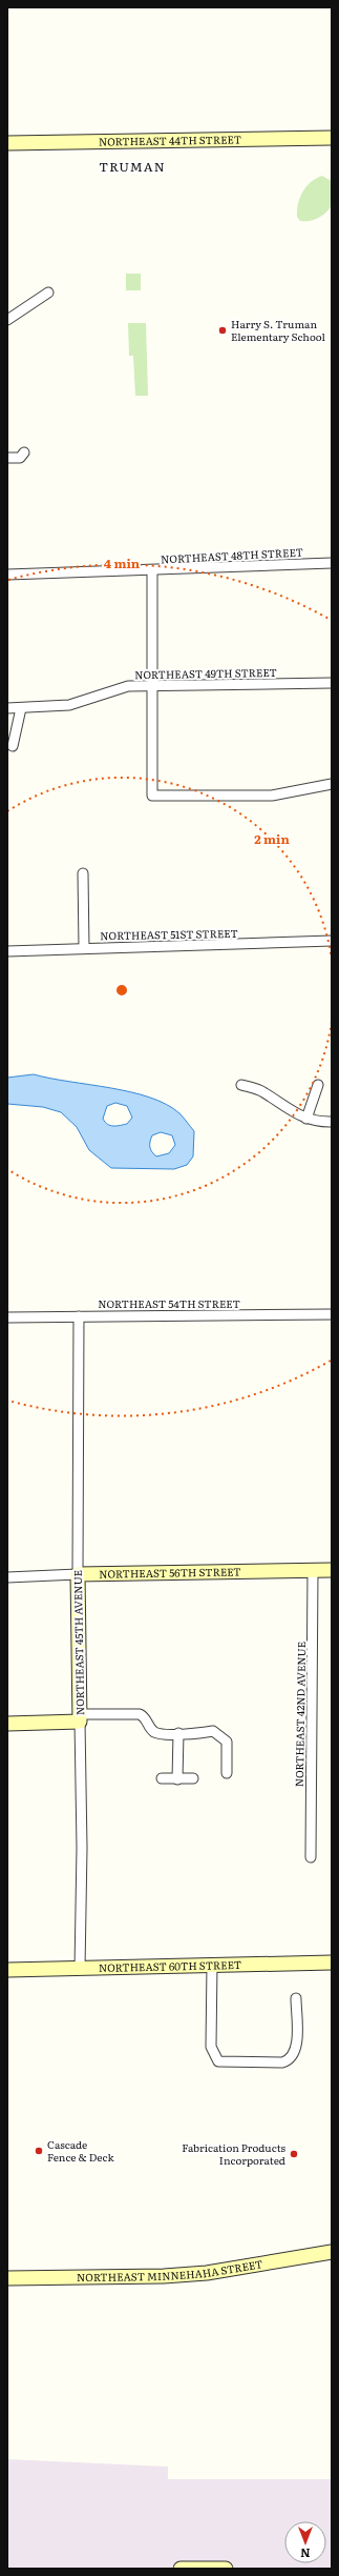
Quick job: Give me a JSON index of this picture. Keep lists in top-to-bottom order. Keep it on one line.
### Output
{"streets":{"street":["NORTHEAST 44TH STREET","NORTHEAST 48TH STREET","NORTHEAST 49TH STREET","NORTHEAST 51ST STREET","NORTHEAST 54TH STREET","NORTHEAST 56TH STREET","NORTHEAST 45TH AVENUE","NORTHEAST 42ND AVENUE","NORTHEAST 60TH STREET","NORTHEAST MINNEHAHA STREET"]},"crossings":[["NORTHEAST 54TH STREET","NORTHEAST 45TH AVENUE"],["NORTHEAST 56TH STREET","NORTHEAST 45TH AVENUE"],["NORTHEAST 56TH STREET","NORTHEAST 42ND AVENUE"],["NORTHEAST 45TH AVENUE","NORTHEAST 60TH STREET"]],"districts":["TRUMAN"],"places":["Harry S. Truman Elementary School","Cascade Fence & Deck","Fabrication Products Incorporated"],"north":"bottom","rings":["4 min","2 min"]}
